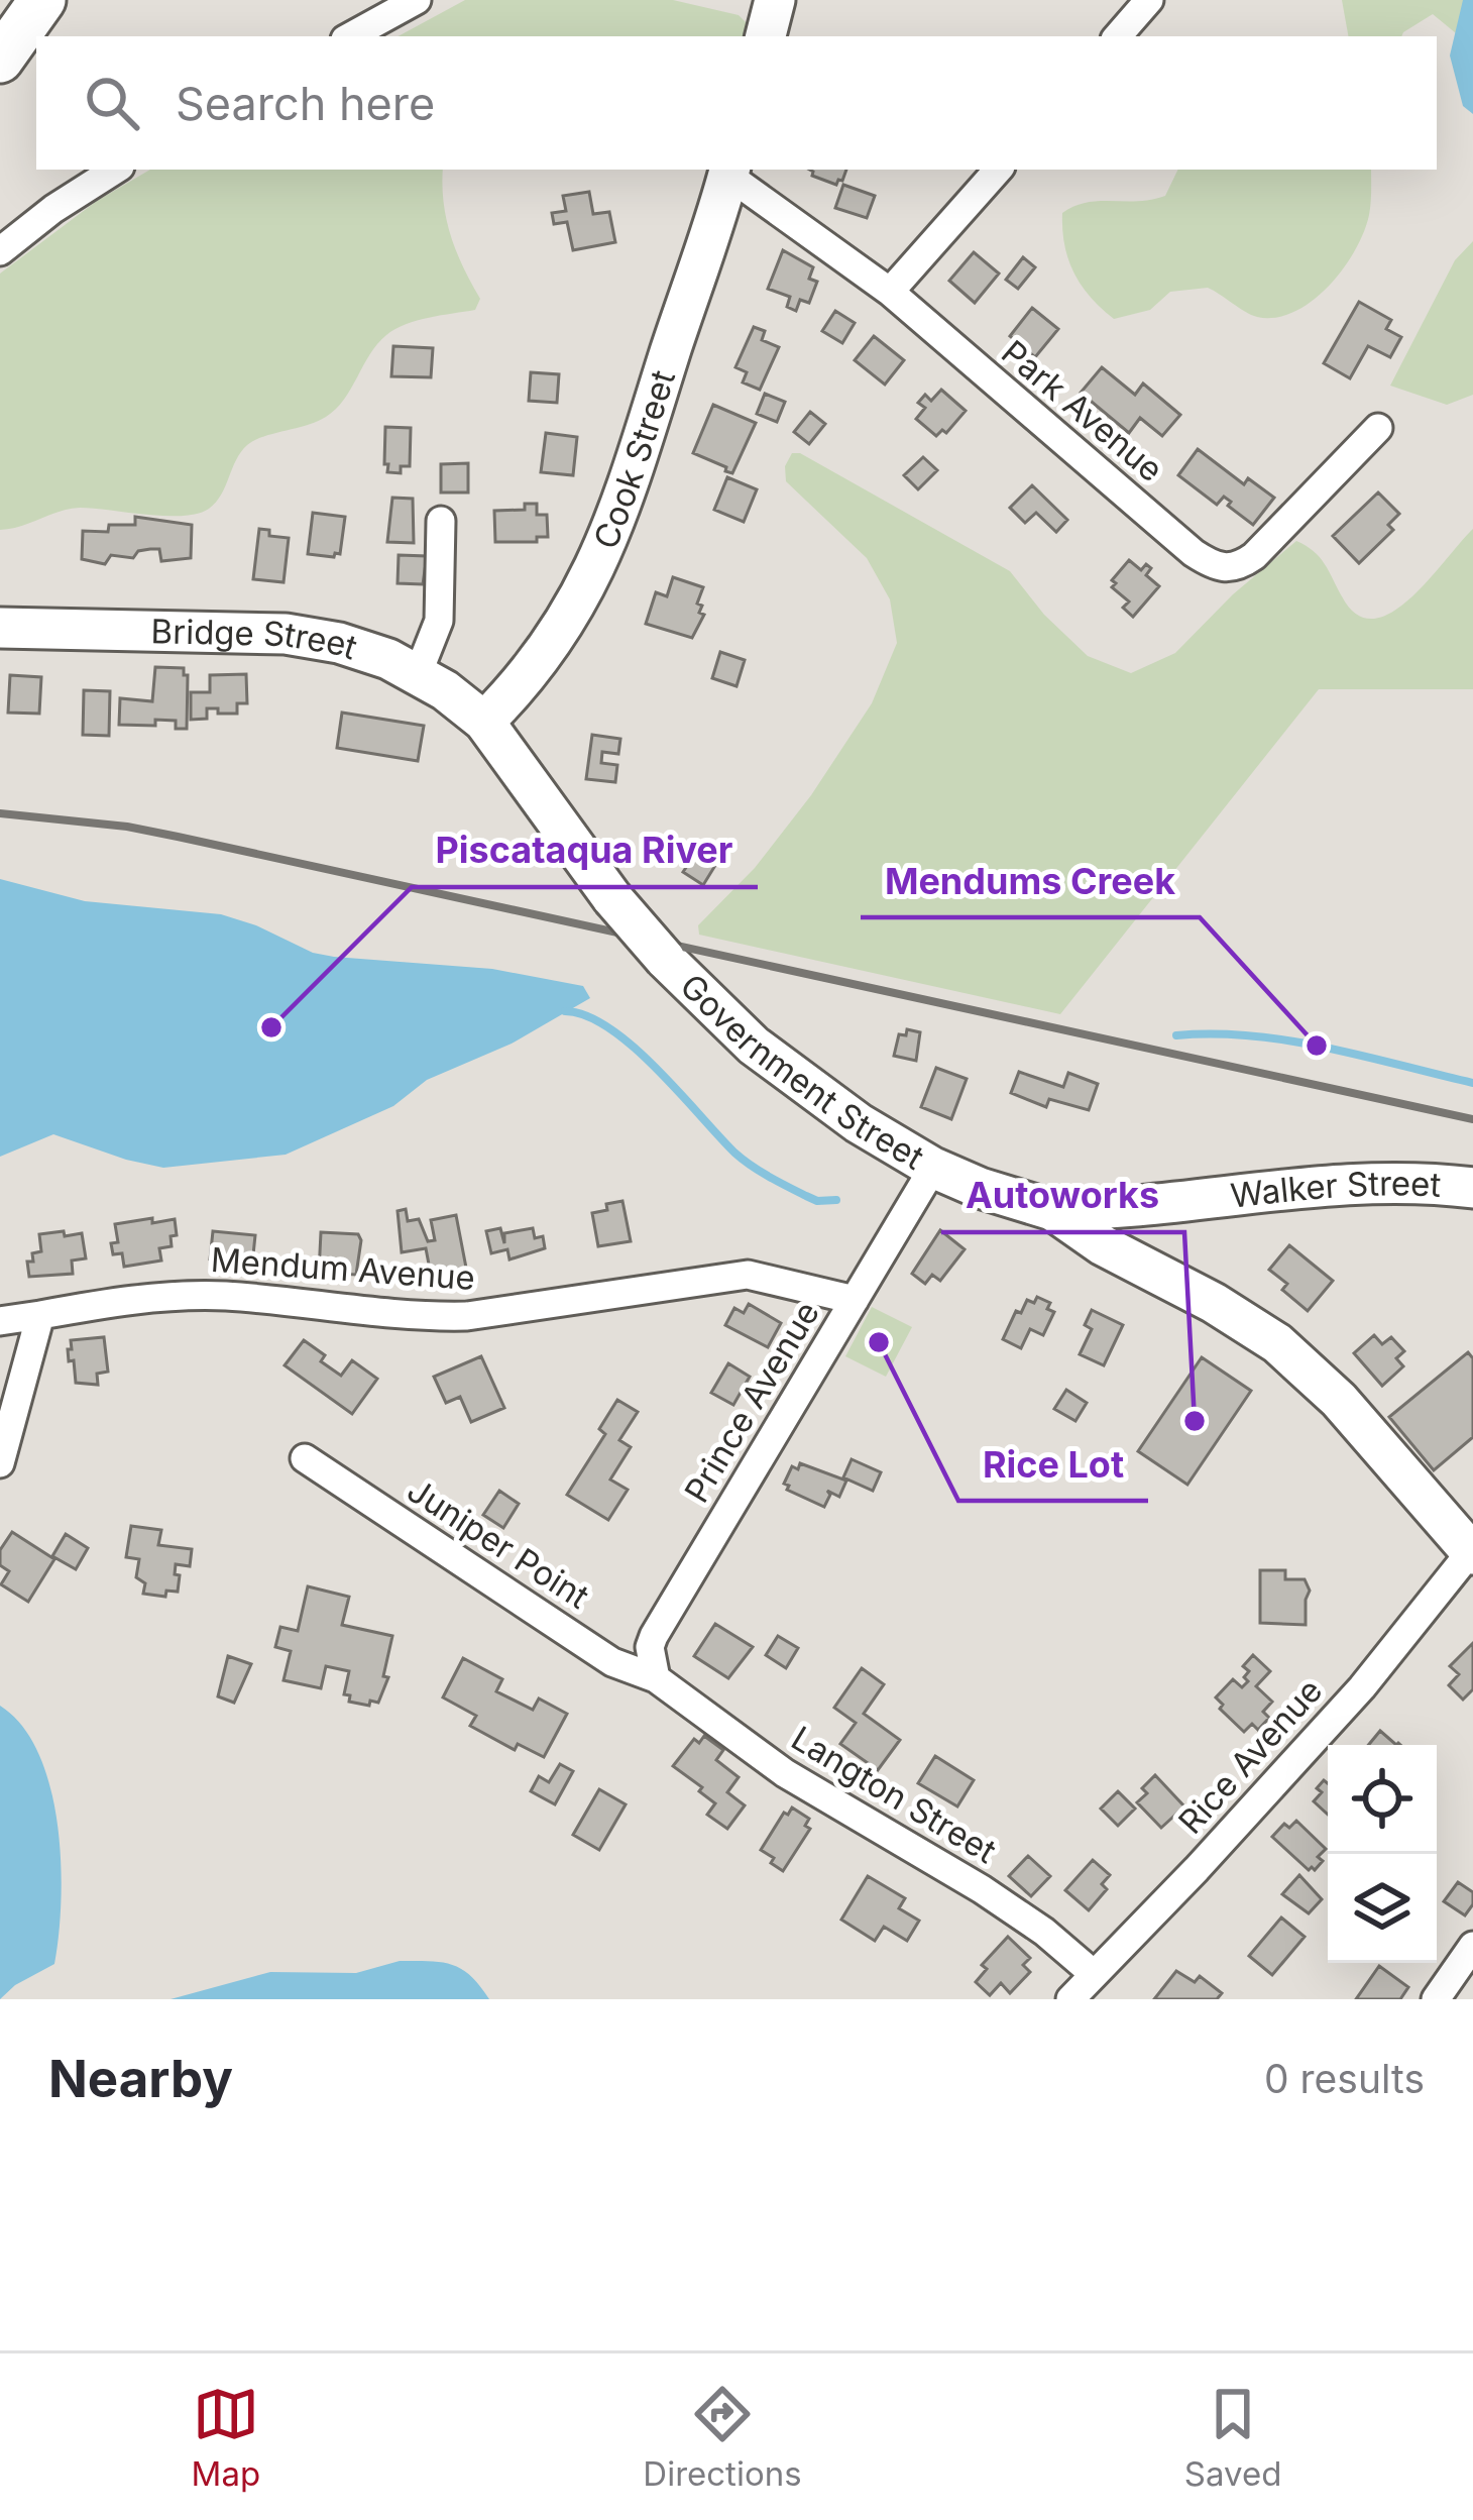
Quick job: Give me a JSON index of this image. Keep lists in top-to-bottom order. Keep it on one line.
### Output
{"streets":{"main road":["Cook Street","Bridge Street","Government Street","Walker Street"],"street":["Park Avenue","Mendum Avenue","Prince Avenue","Juniper Point","Rice Avenue","Langton Street"]},"crossings":[["Park Avenue","Cook Street"],["Cook Street","Bridge Street"],["Cook Street","Government Street"],["Bridge Street","Government Street"],["Government Street","Walker Street"],["Government Street","Prince Avenue"],["Government Street","Rice Avenue"],["Mendum Avenue","Prince Avenue"],["Prince Avenue","Juniper Point"],["Prince Avenue","Langton Street"],["Juniper Point","Langton Street"],["Rice Avenue","Langton Street"]],"places":["Piscataqua River","Mendums Creek","Rice Lot","Autoworks"],"page":{"search":"Search here","heading":["Nearby","0 results"],"nav":["Map","Directions","Saved"]}}
